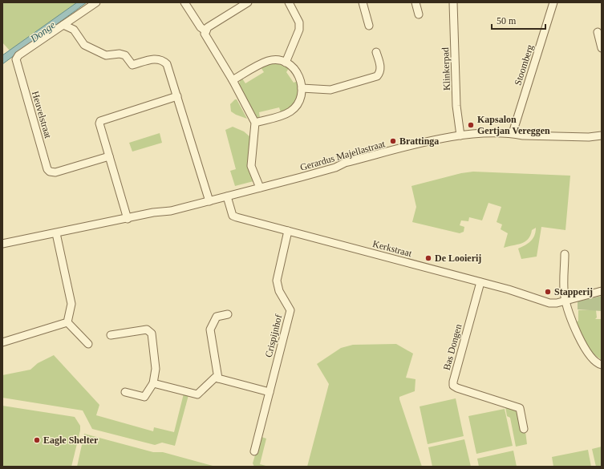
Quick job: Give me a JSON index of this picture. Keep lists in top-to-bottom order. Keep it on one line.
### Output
{"streets":{"street":["Stoomberg","Klinkerpad","Heuvelstraat","Gerardus Majellastraat","Kerkstraat","Crispijnhof","Bas Dongen"]},"crossings":[["Stoomberg","Gerardus Majellastraat"],["Klinkerpad","Gerardus Majellastraat"],["Kerkstraat","Crispijnhof"],["Kerkstraat","Bas Dongen"]],"water":["Donge"],"places":["Kapsalon Gertjan Vereggen","Brattinga","De Looierij","Stapperij","Eagle Shelter"],"scale_bar":"50 m"}
